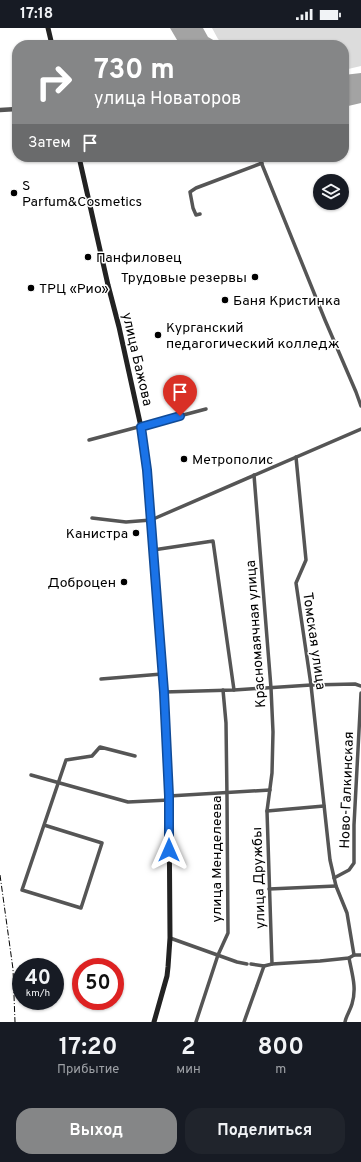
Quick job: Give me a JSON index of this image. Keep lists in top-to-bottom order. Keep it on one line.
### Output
{"streets":{"main road":["улица Бажова"],"street":["Красномаячная улица","Томская улица","Ново-Галкинская","улица Менделеева","улица Дружбы"]},"crossings":[["Красномаячная улица","улица Дружбы"],["Томская улица","Ново-Галкинская"]],"places":["S Parfum&Cosmetics","Панфиловец","Трудовые резервы","ТРЦ «Рио»","Баня Кристинка","Курганский педагогический колледж","Метрополис","Канистра","Доброцен"],"page":{"status":"17:18","turn":["730 m","улица Новаторов"],"then":"Затем","speed":"40 km/h","limit":"50","eta":["17:20","Прибытие","2","мин","800","m"],"buttons":["Выход","Поделиться"]}}
